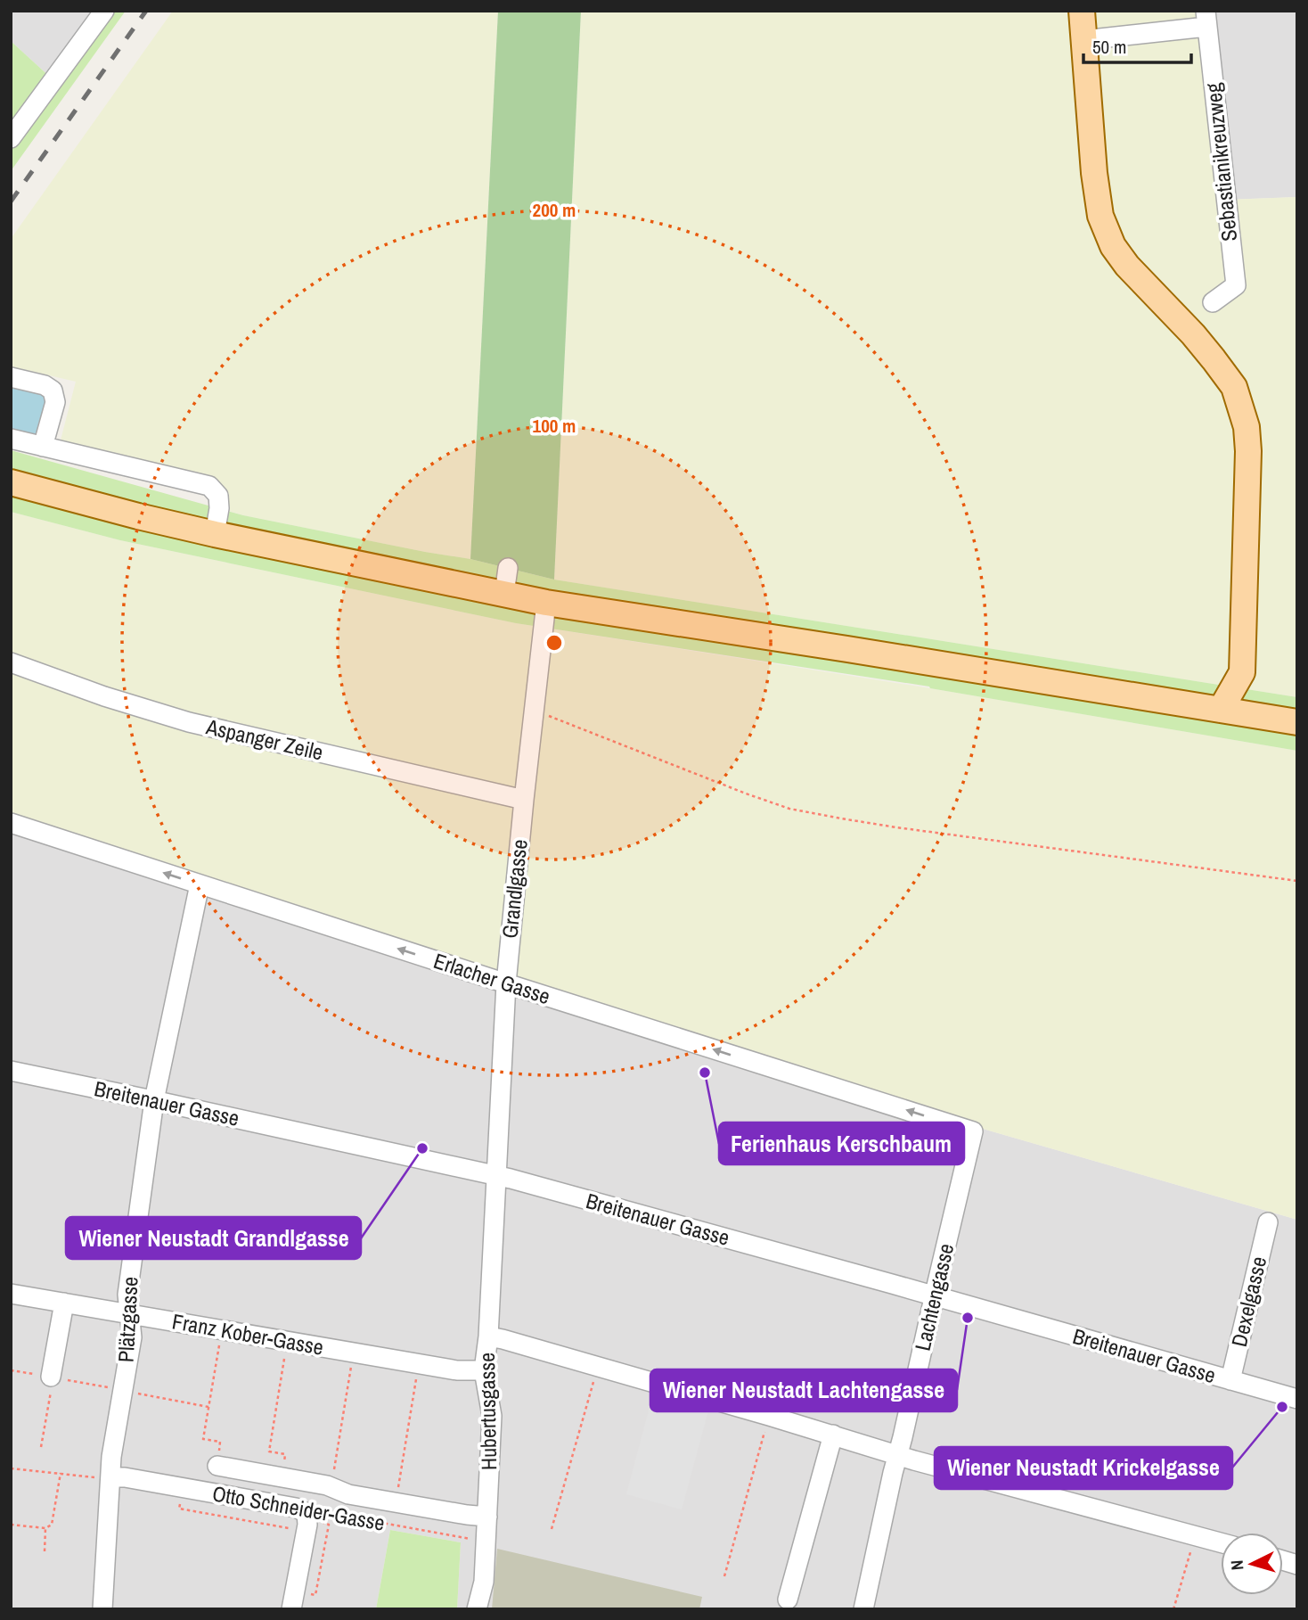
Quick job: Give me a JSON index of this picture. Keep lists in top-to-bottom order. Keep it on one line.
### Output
{"streets":{"street":["Sebastianikreuzweg","Aspanger Zeile","Grandlgasse","Erlacher Gasse","Breitenauer Gasse","Lachtengasse","Dexelgasse","Plätzgasse","Franz Kober-Gasse","Hubertusgasse","Otto Schneider-Gasse"]},"crossings":[["Aspanger Zeile","Grandlgasse"],["Grandlgasse","Erlacher Gasse"],["Grandlgasse","Breitenauer Gasse"],["Grandlgasse","Hubertusgasse"],["Erlacher Gasse","Lachtengasse"],["Erlacher Gasse","Plätzgasse"],["Breitenauer Gasse","Lachtengasse"],["Breitenauer Gasse","Dexelgasse"],["Breitenauer Gasse","Plätzgasse"],["Breitenauer Gasse","Hubertusgasse"],["Plätzgasse","Franz Kober-Gasse"],["Plätzgasse","Otto Schneider-Gasse"],["Franz Kober-Gasse","Hubertusgasse"],["Hubertusgasse","Otto Schneider-Gasse"]],"one_way":["Erlacher Gasse"],"places":["Ferienhaus Kerschbaum","Wiener Neustadt Grandlgasse","Wiener Neustadt Lachtengasse","Wiener Neustadt Krickelgasse"],"scale_bar":"50 m","north":"left","rings":["200 m","100 m"]}
